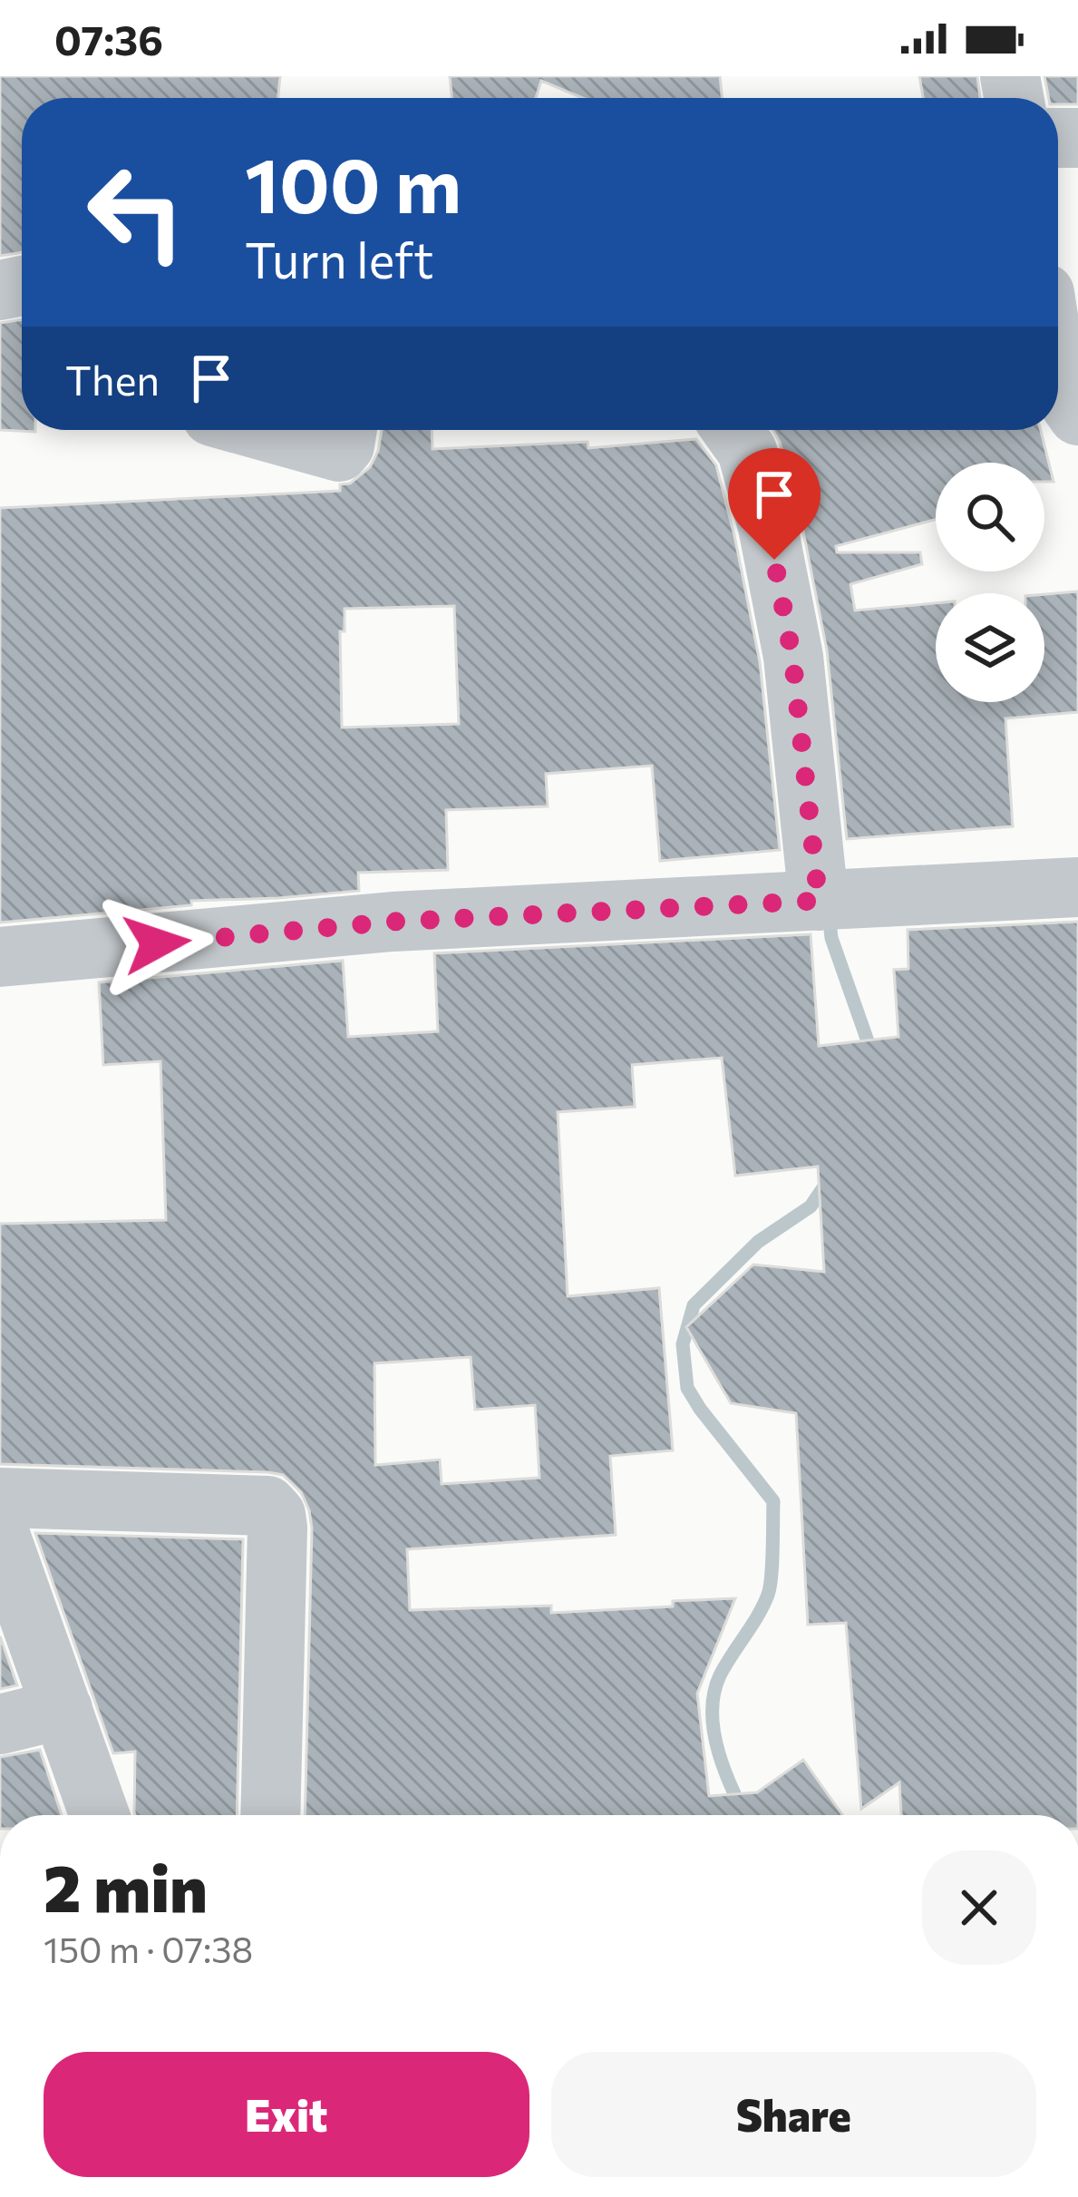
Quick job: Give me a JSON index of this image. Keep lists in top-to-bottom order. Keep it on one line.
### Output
{"page":{"status":"07:36","turn":["100 m","Turn left"],"then":"Then","heading":["2 min","150 m · 07:38"],"buttons":["Exit","Share"]}}
